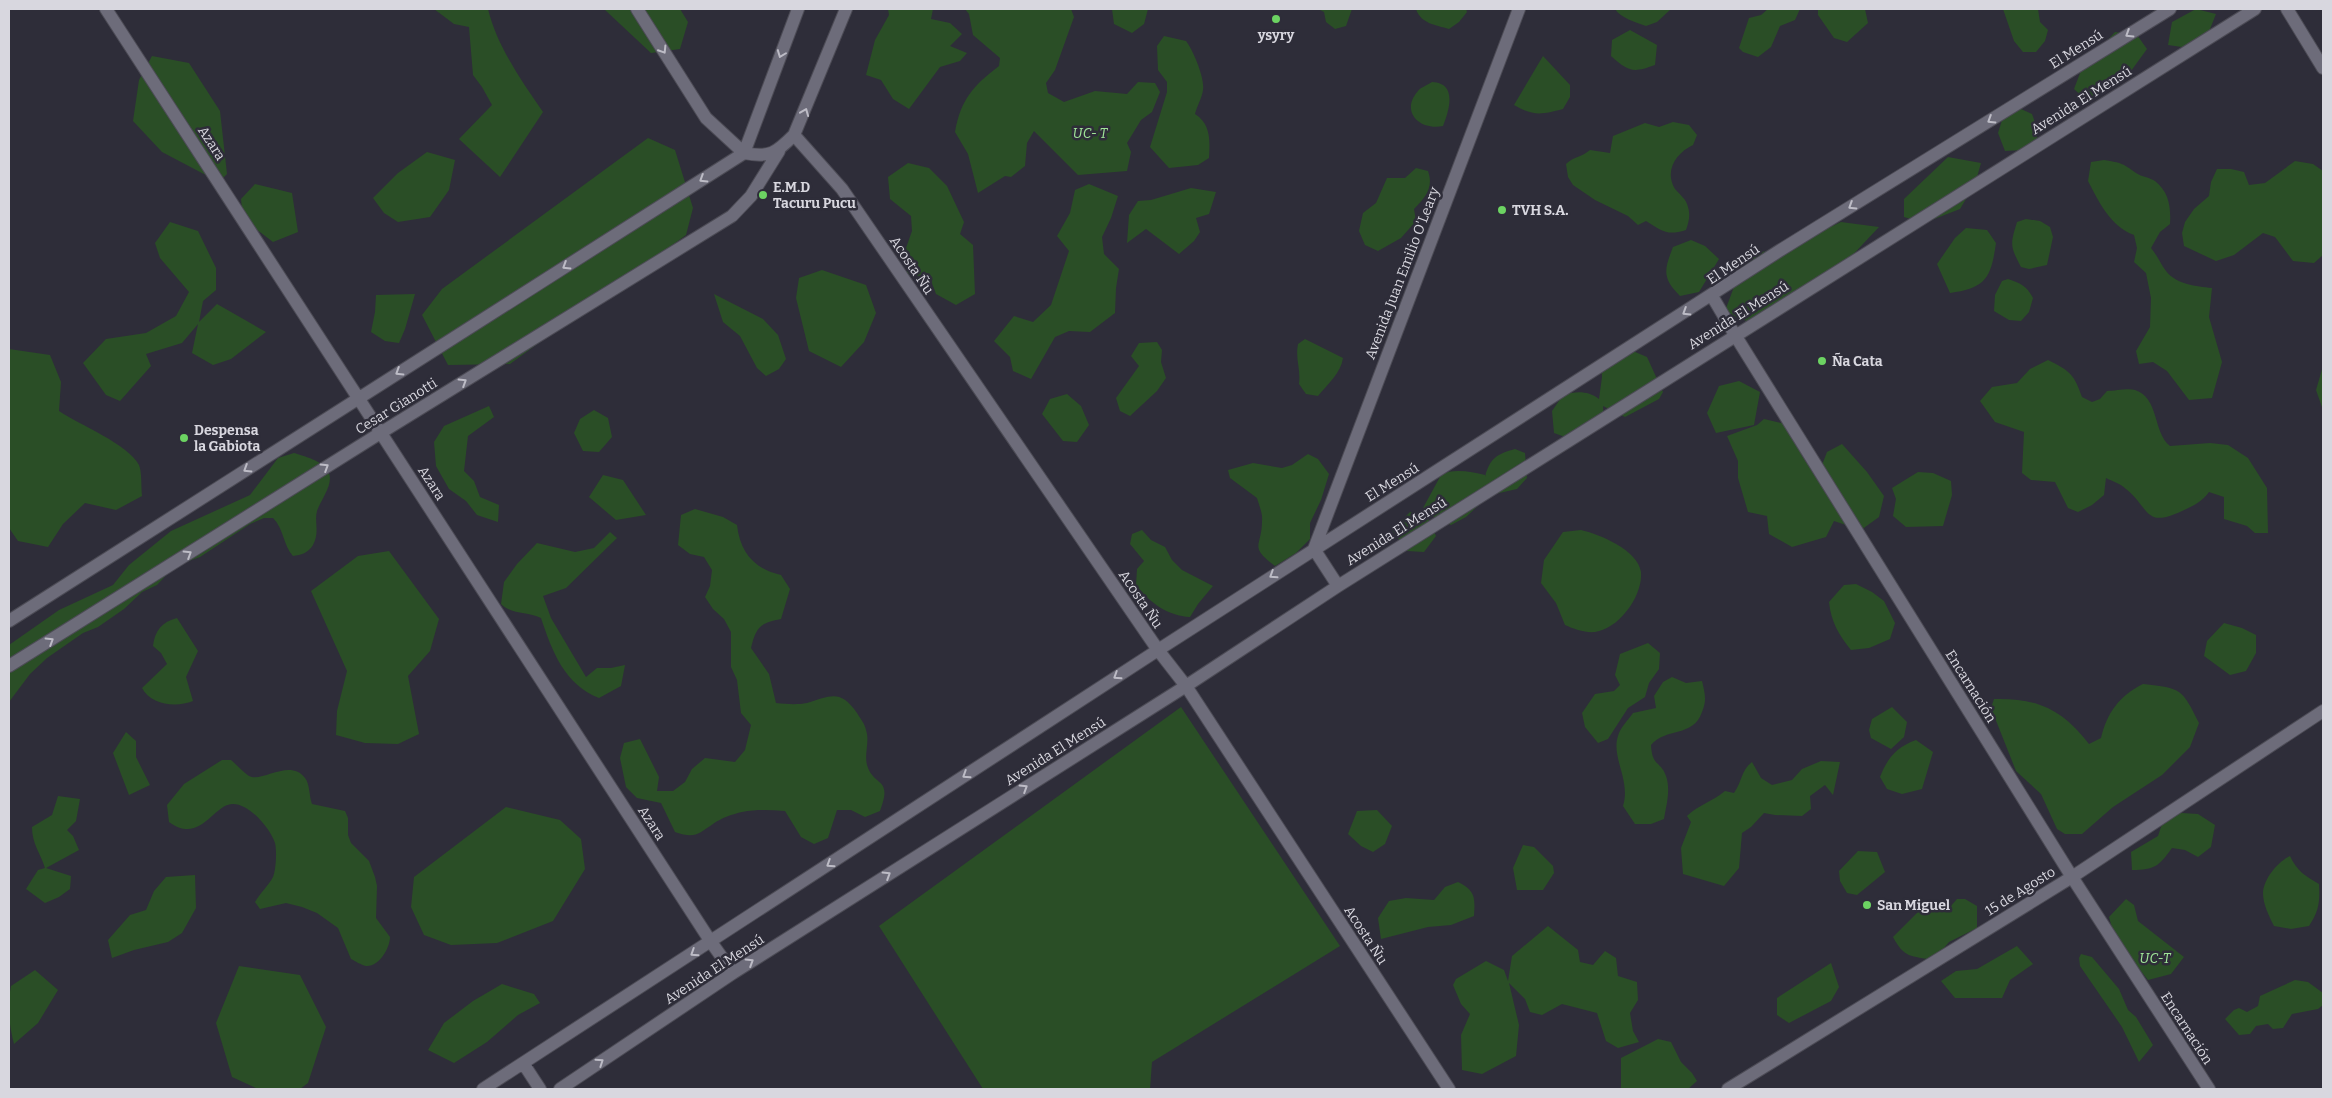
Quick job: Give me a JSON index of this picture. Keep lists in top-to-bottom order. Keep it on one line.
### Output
{"streets":{"street":["El Mensú","Avenida El Mensú","Azara","Acosta Ñu","Avenida Juan Emilio O'Leary","Cesar Gianotti","Encarnación","15 de Agosto"]},"crossings":[["El Mensú","Avenida El Mensú"],["El Mensú","Avenida Juan Emilio O'Leary"],["El Mensú","Encarnación"],["Avenida El Mensú","Azara"],["Avenida El Mensú","Acosta Ñu"],["Avenida El Mensú","Avenida Juan Emilio O'Leary"],["Avenida El Mensú","Encarnación"],["Azara","Cesar Gianotti"],["Acosta Ñu","Cesar Gianotti"],["Encarnación","15 de Agosto"]],"one_way":["El Mensú"],"parks":["UC- T","UC-T"],"places":["ysyry","E.M.D Tacuru Pucu","TVH S.A.","Ña Cata","Despensa la Gabiota","San Miguel"]}
